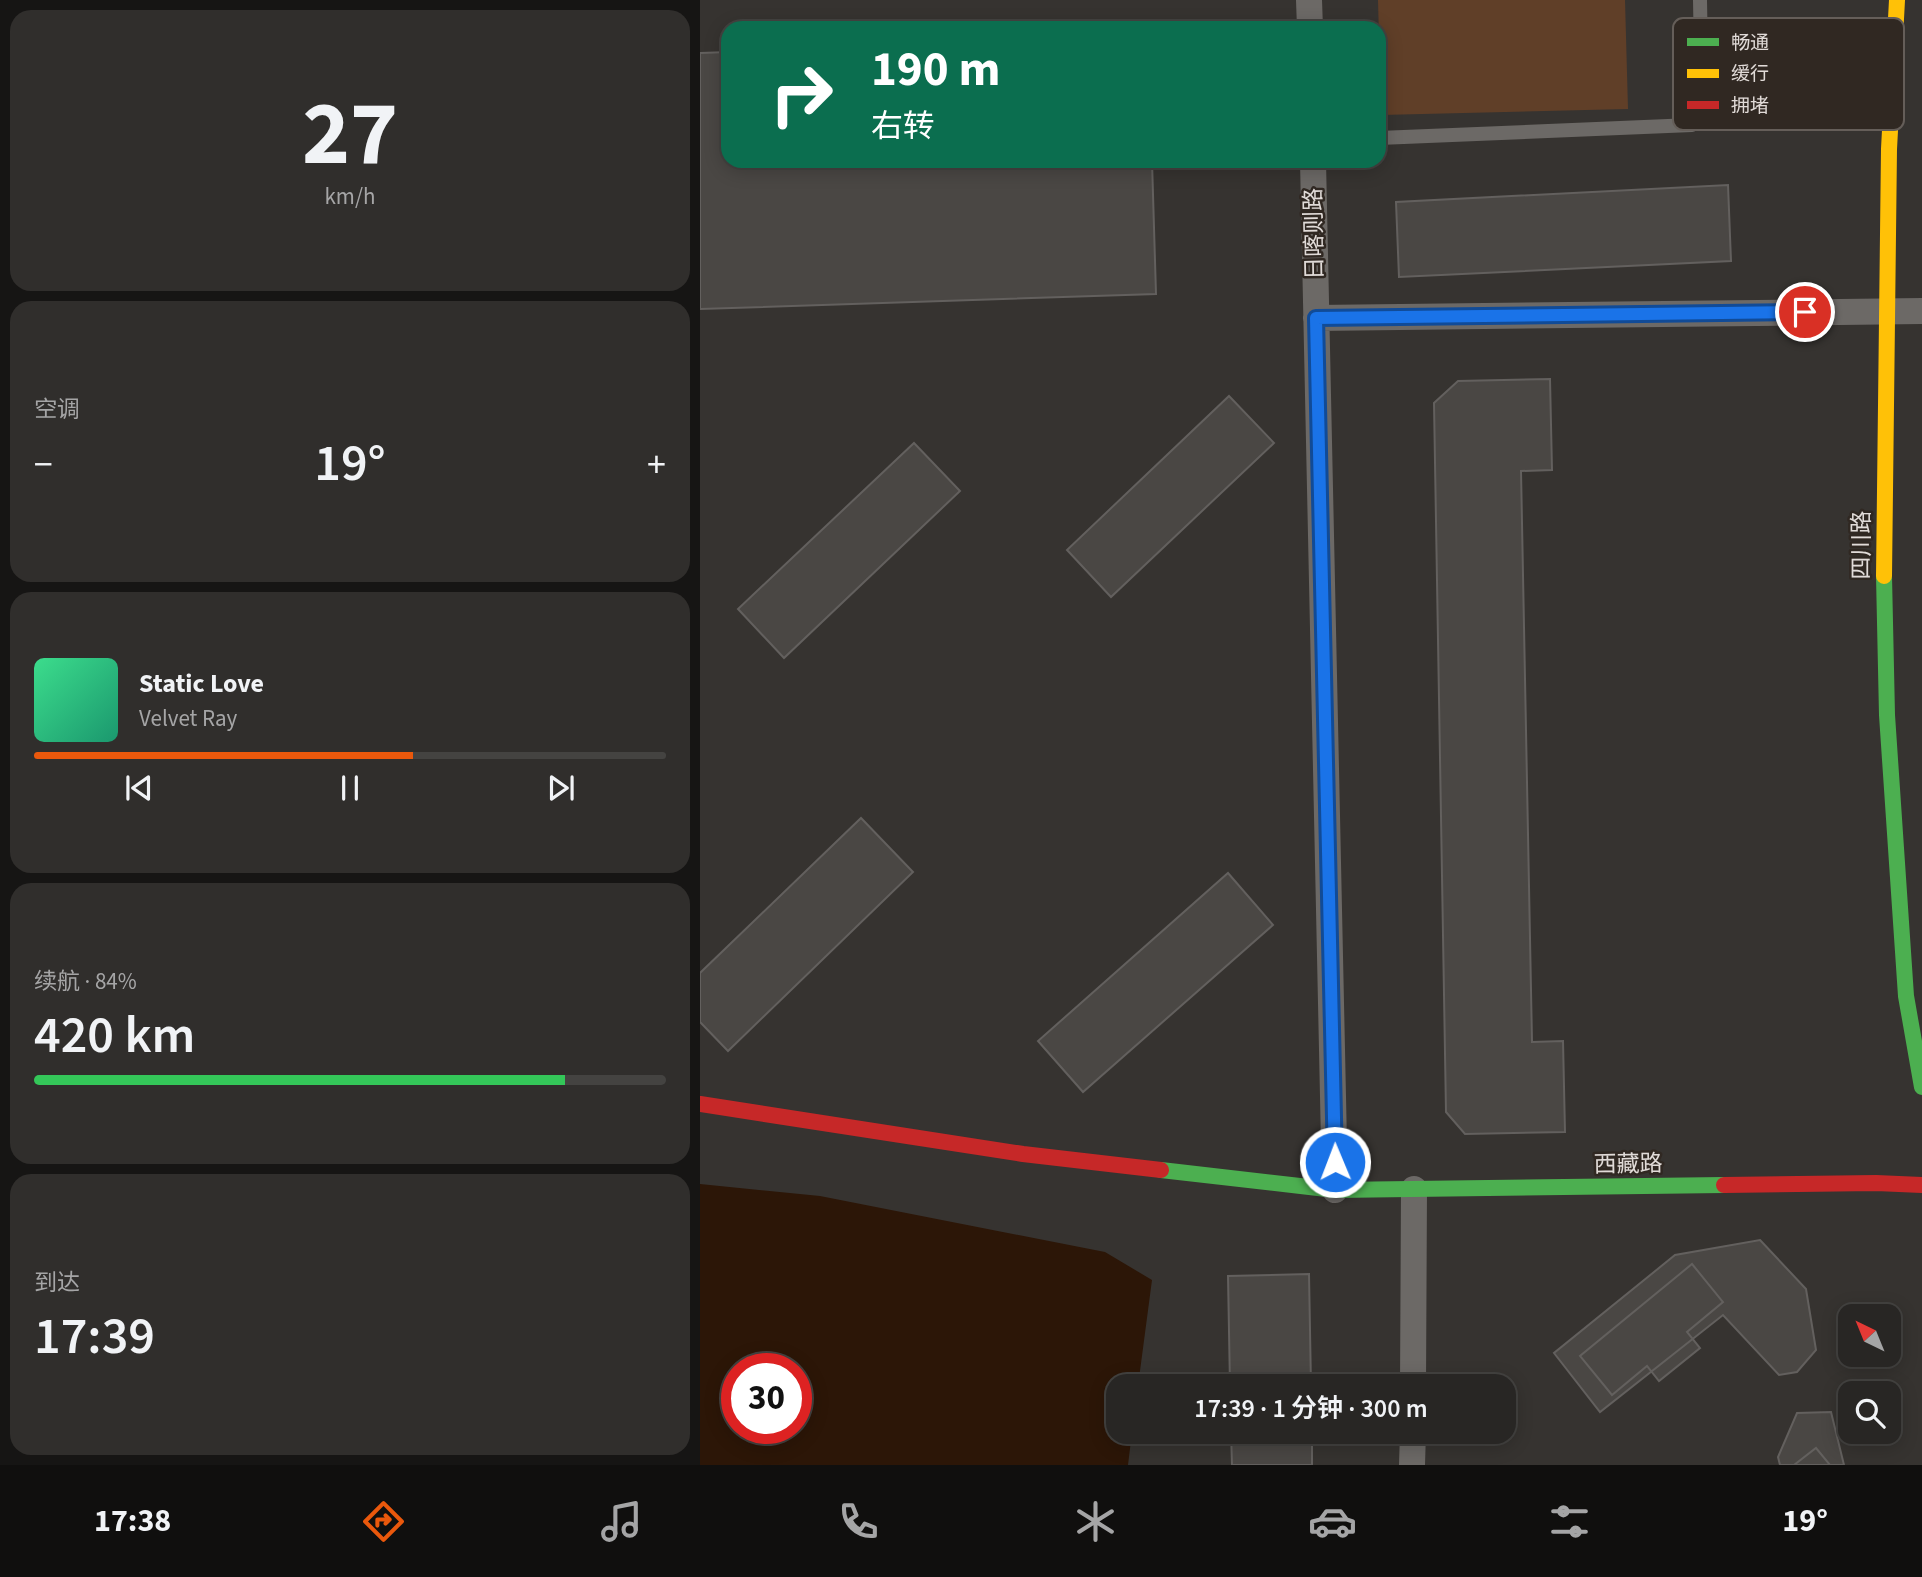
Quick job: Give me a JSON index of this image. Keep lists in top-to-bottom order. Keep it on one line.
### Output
{"streets":{"street":["日喀则路","四川路","西藏路"]},"crossings":[["日喀则路","西藏路"]],"legend":["畅通","缓行","拥堵"],"north":"top left","page":{"tile":[["27","km/h"],"空调",["续航 · 84%","420 km"],["到达","17:39"]],"turn":["190 m","右转"],"heat":["−","19°","+"],"song":["Static Love","Velvet Ray"],"limit":"30","trip":"17:39 · 1 分钟 · 300 m","tabs":["17:38","19°"]}}
